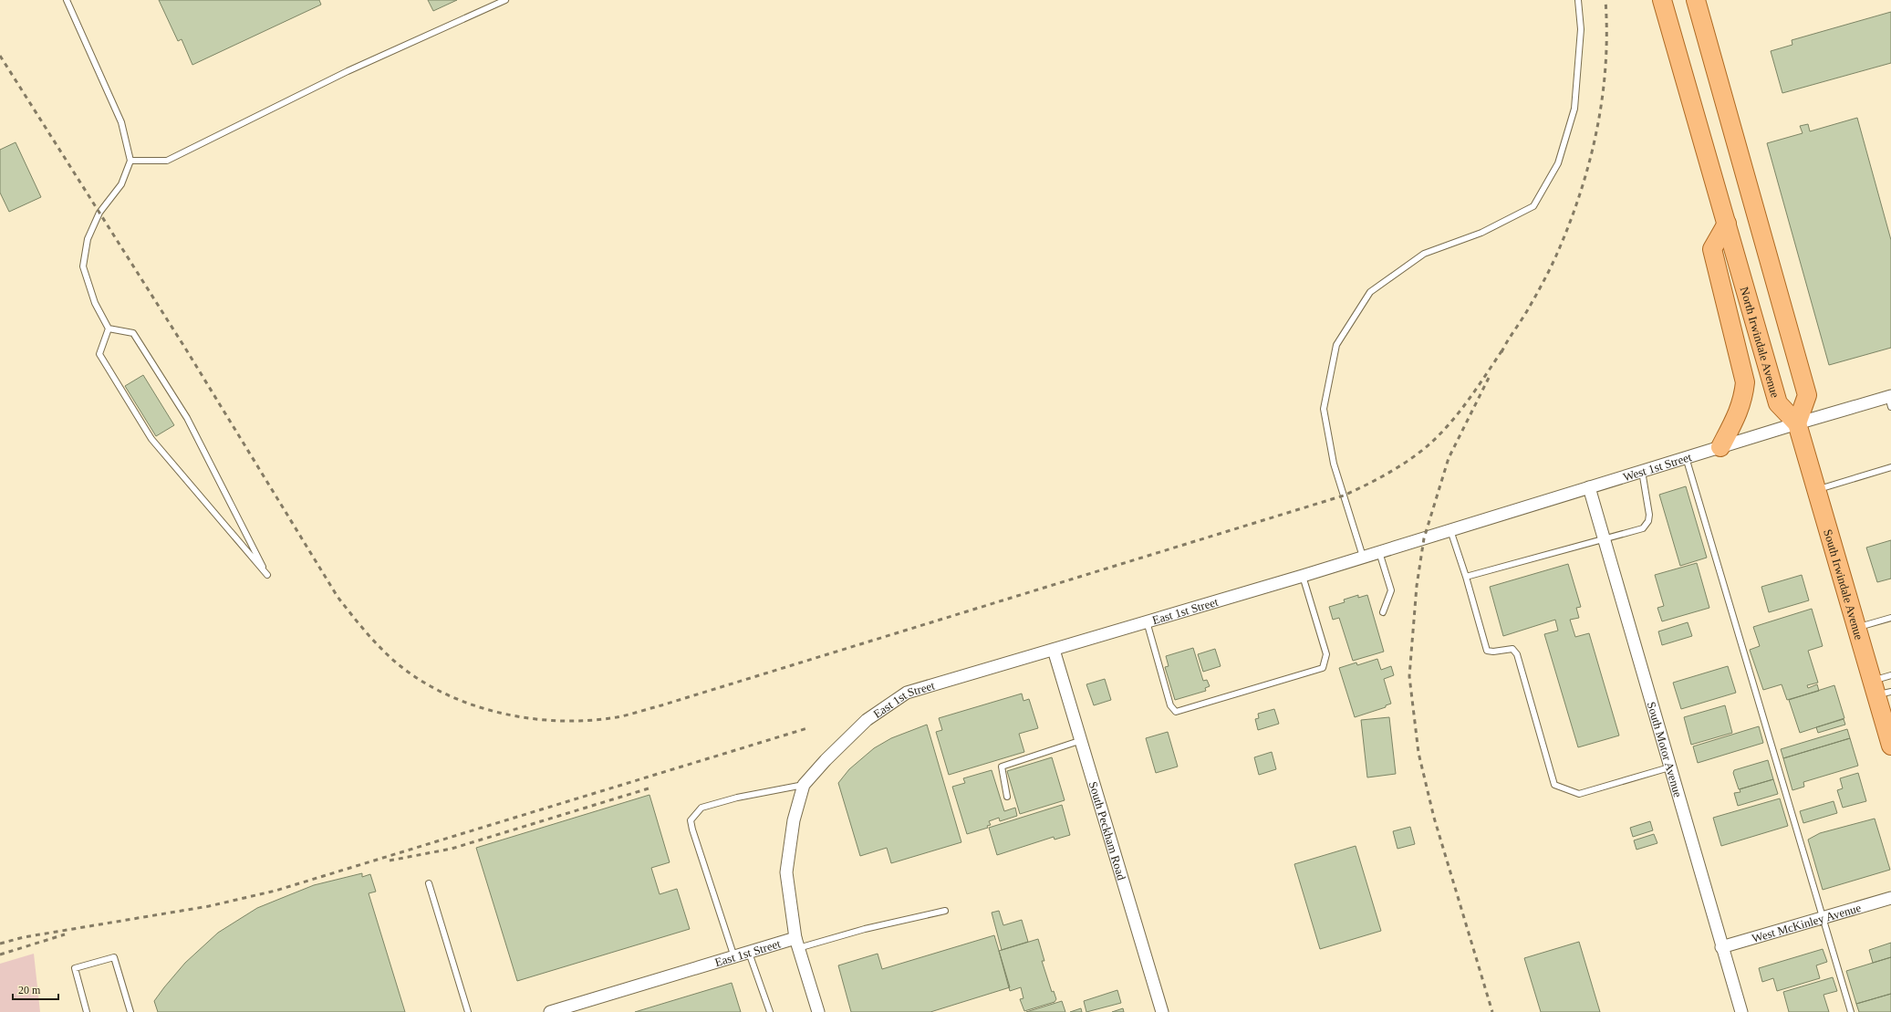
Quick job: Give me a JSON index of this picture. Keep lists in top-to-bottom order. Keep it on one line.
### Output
{"streets":{"main road":["North Irwindale Avenue","South Irwindale Avenue"],"street":["West 1st Street","East 1st Street","South Motor Avenue","South Peckham Road","West McKinley Avenue"]},"crossings":[["North Irwindale Avenue","West 1st Street"],["North Irwindale Avenue","South Irwindale Avenue"],["West 1st Street","South Irwindale Avenue"],["West 1st Street","East 1st Street"],["West 1st Street","South Motor Avenue"],["East 1st Street","South Peckham Road"],["South Motor Avenue","West McKinley Avenue"]],"scale_bar":"20 m"}
